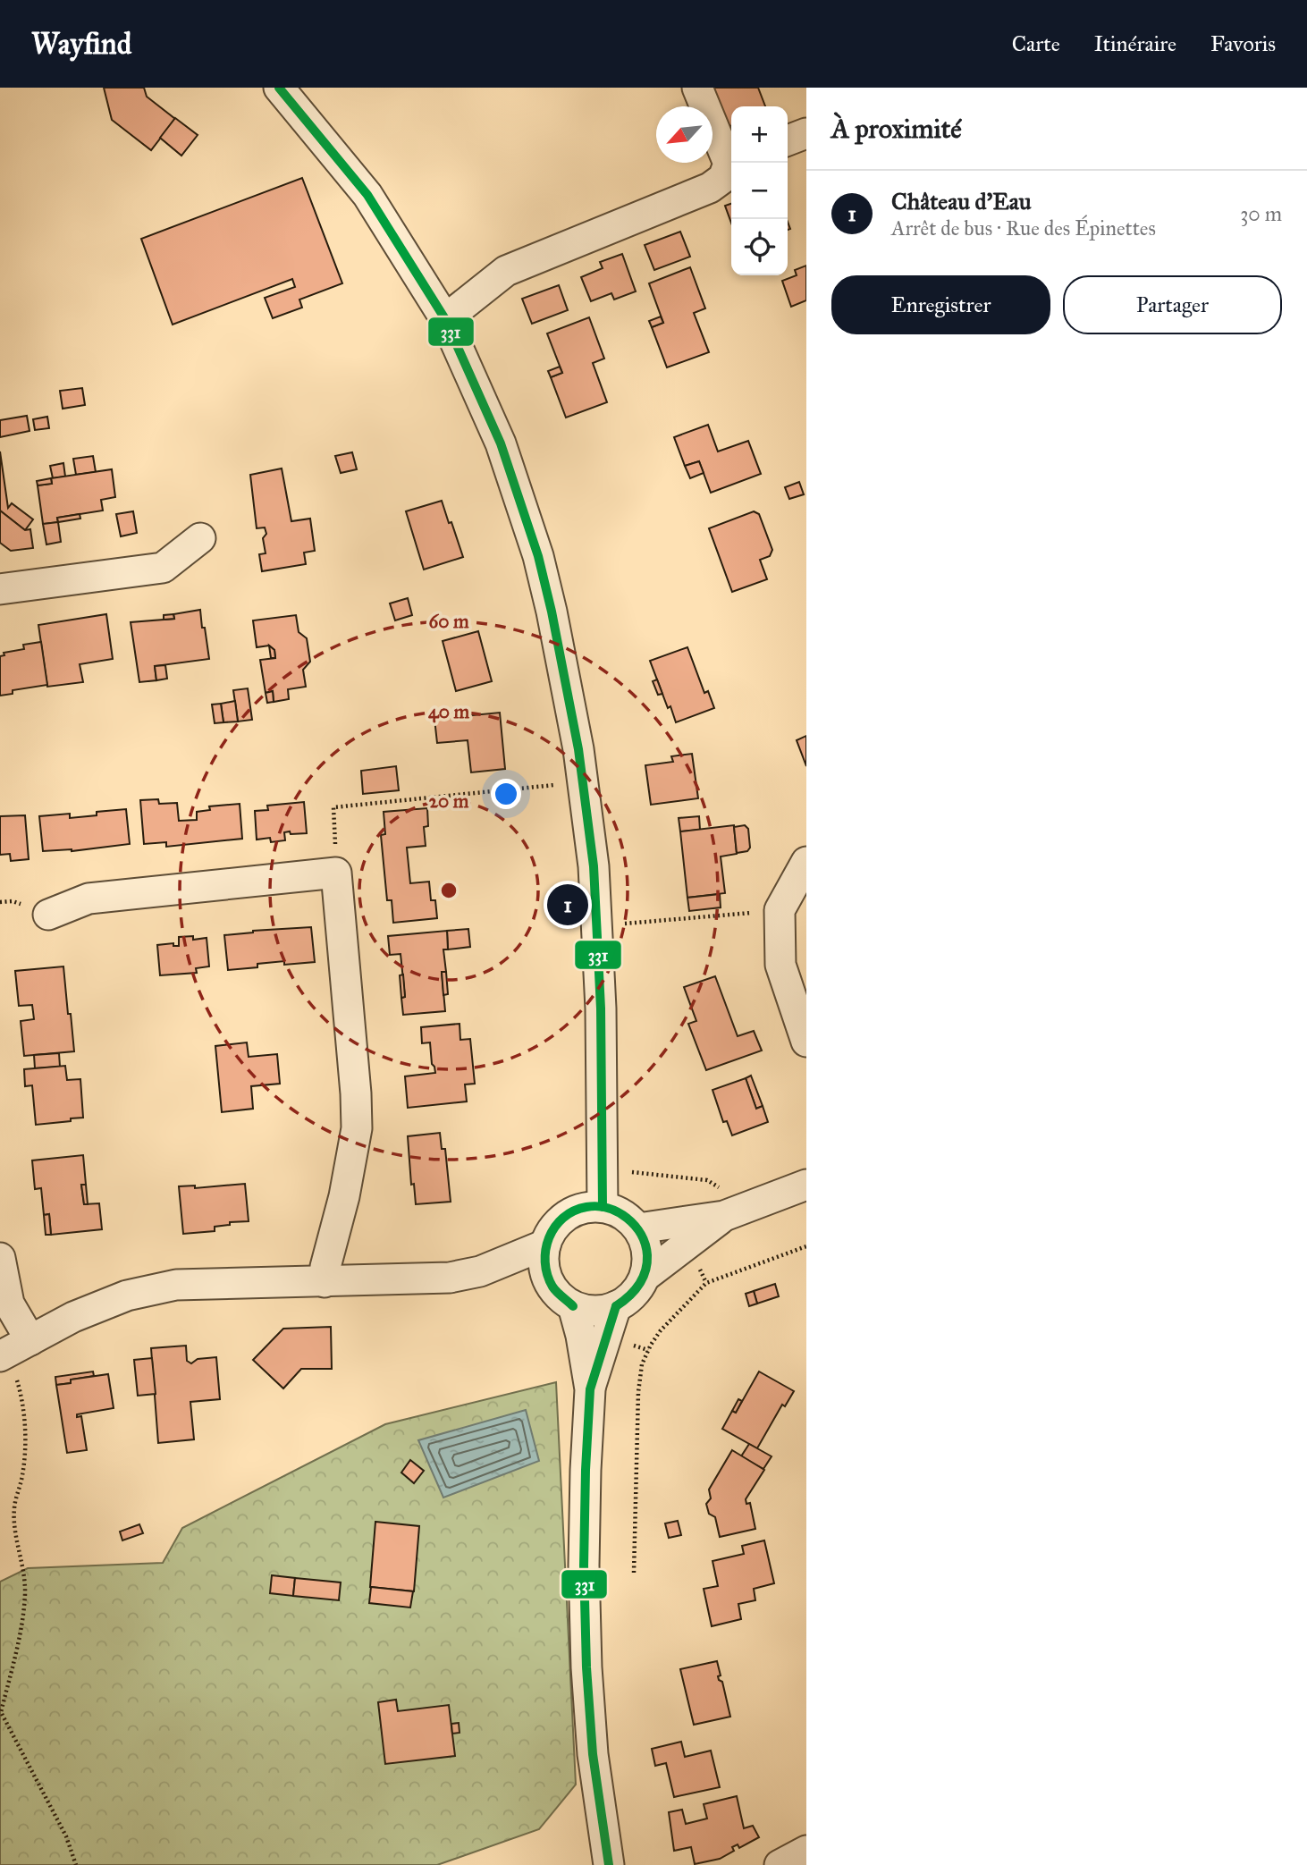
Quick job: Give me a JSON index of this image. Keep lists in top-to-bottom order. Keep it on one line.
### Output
{"lines":["transit line 331"],"north":"bottom left","page":{"header":"Wayfind","nav":["Carte","Itinéraire","Favoris"],"heading":"À proximité","map_buttons":["+","−"],"list":[{"mark":"1","name":"Château d'Eau","note":"Arrêt de bus · Rue des Épinettes","value":"30 m"}],"buttons":["Enregistrer","Partager"],"pins":"1"},"rings":["60 m","40 m","20 m"]}
